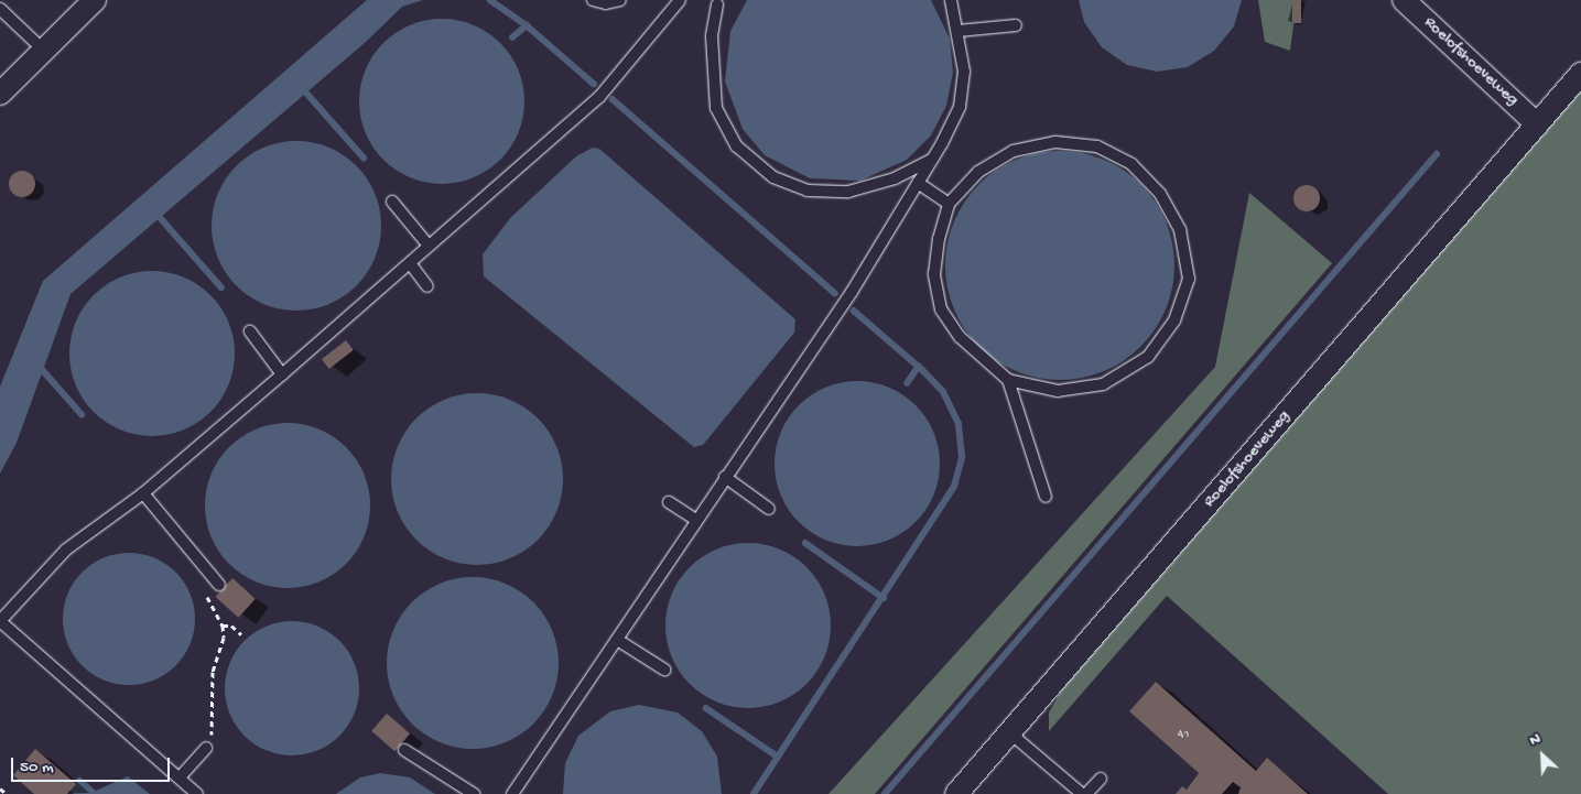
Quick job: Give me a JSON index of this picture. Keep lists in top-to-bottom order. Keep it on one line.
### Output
{"streets":{"street":["Roelofshoeveweg"]},"house_numbers":["41"],"scale_bar":"50 m","north":"top left"}
